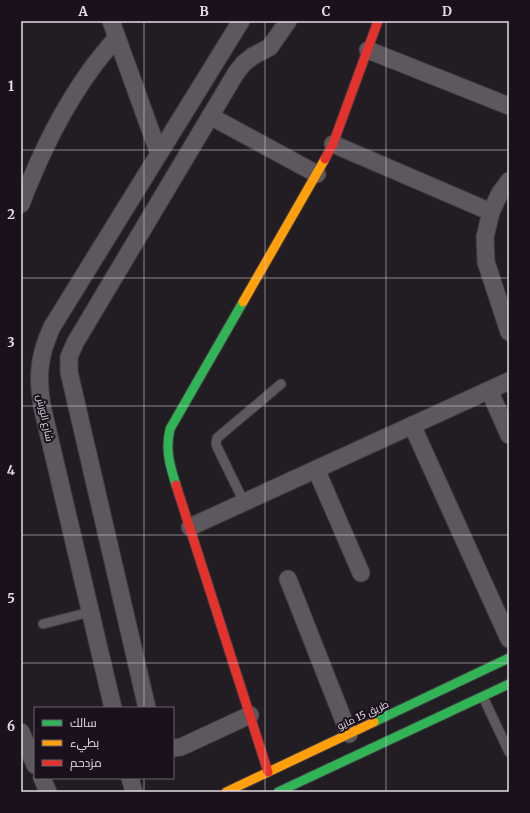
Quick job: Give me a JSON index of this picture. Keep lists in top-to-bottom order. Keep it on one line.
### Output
{"streets":{"street":["شارع الورش","طريق 15 مايو"]},"legend":["سالك","بطيء","مزدحم"],"grid":{"columns":["A","B","C","D"],"rows":["1","2","3","4","5","6"]}}
